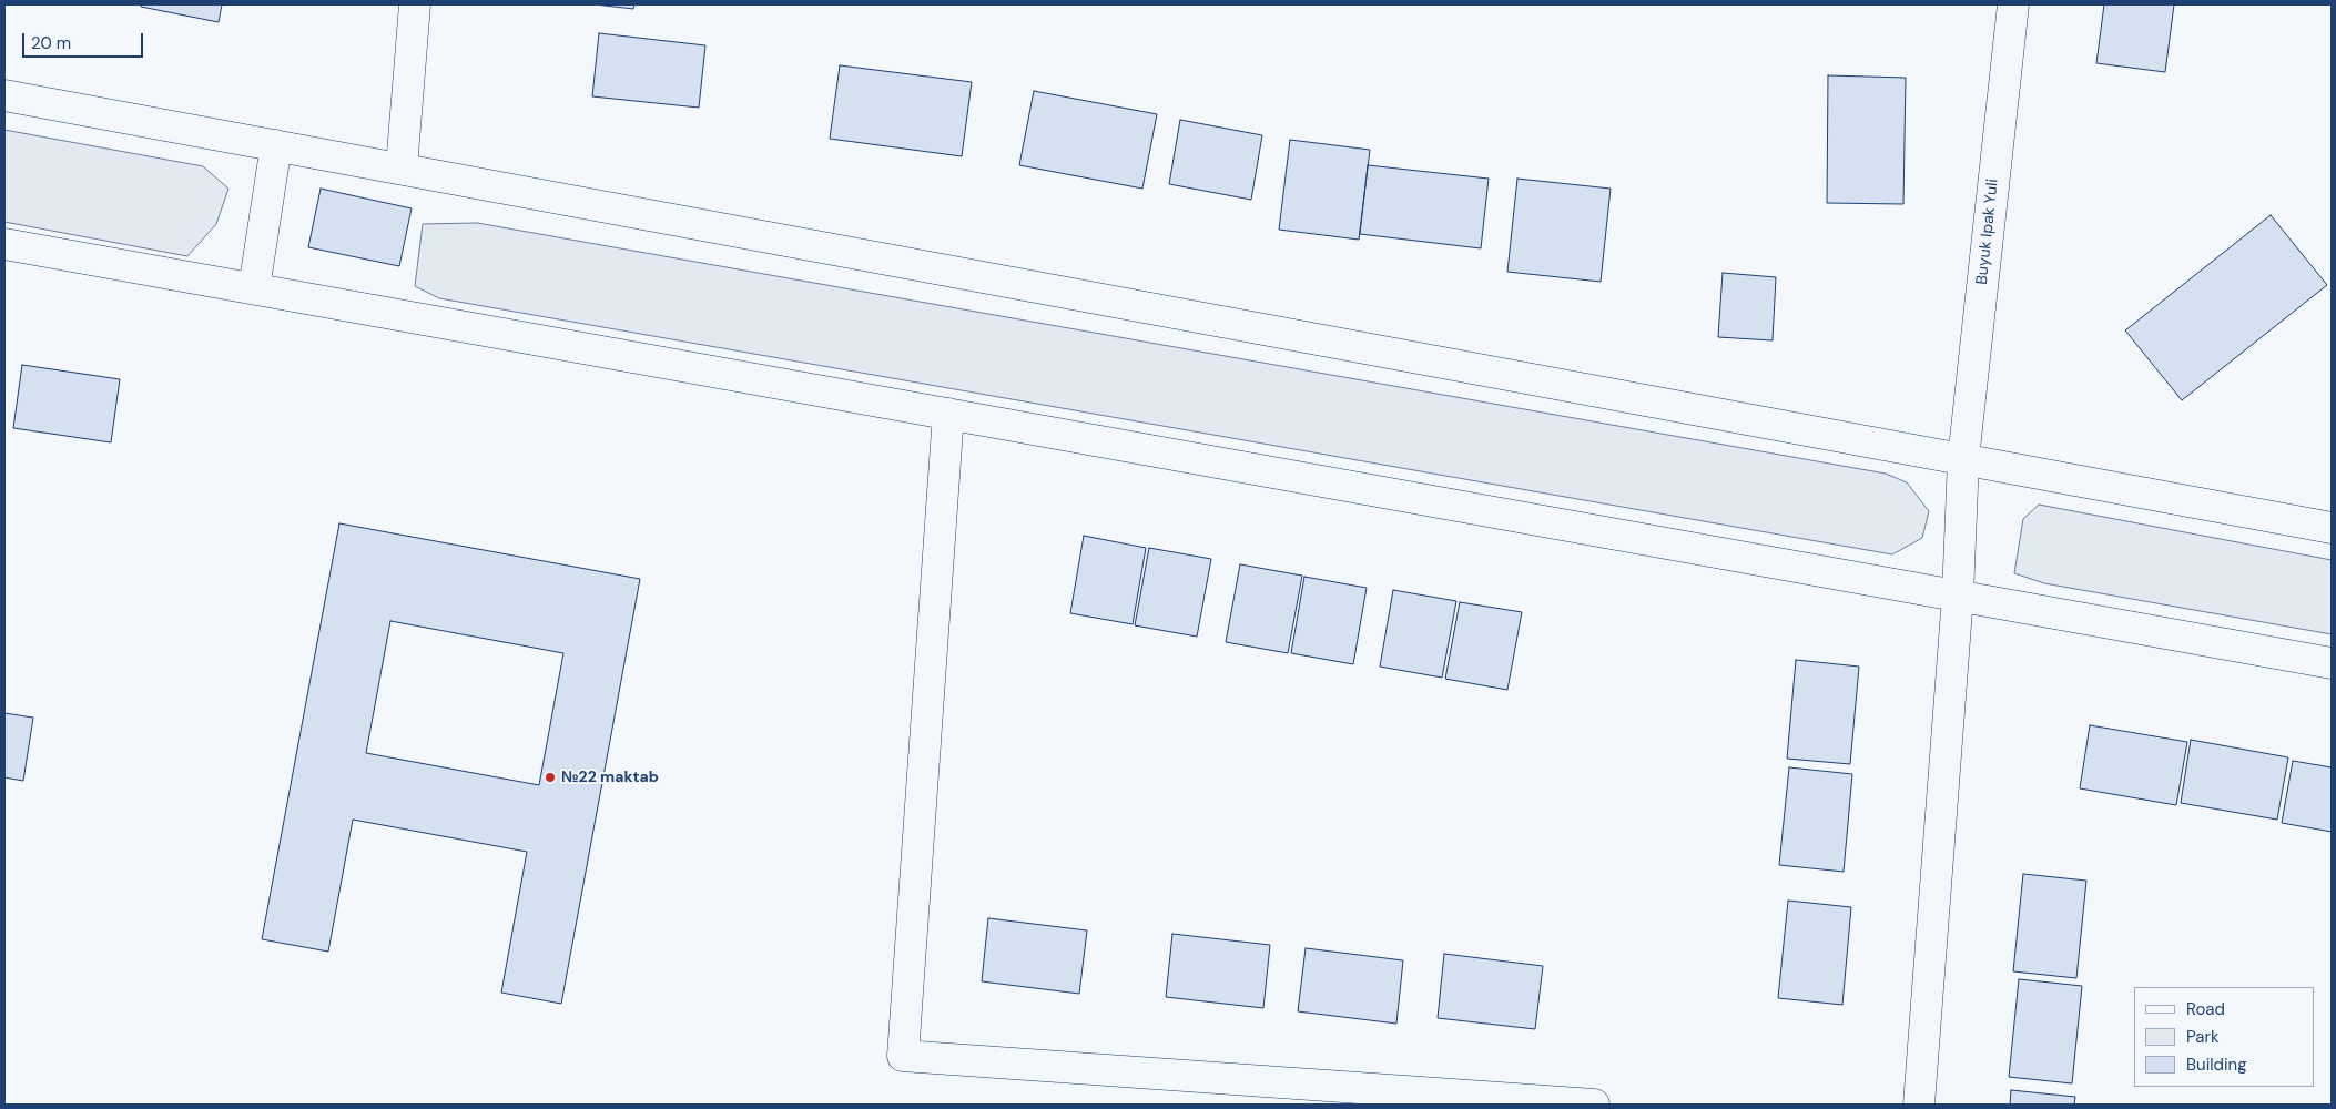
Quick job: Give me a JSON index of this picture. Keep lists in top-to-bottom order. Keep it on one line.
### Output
{"streets":{"street":["Buyuk Ipak Yuli"]},"places":["№22 maktab"],"legend":["Road","Park","Building"],"scale_bar":"20 m"}
